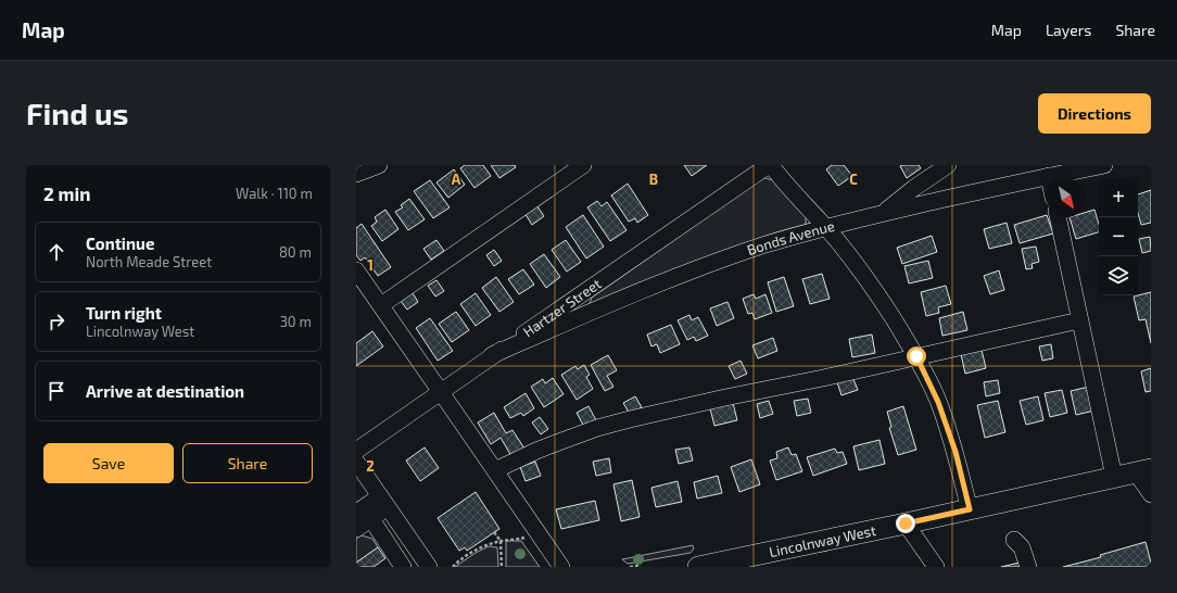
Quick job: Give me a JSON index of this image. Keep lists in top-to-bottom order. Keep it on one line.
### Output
{"streets":{"main road":["Lincolnway West"],"street":["Bonds Avenue","Hartzer Street"]},"crossings":[["Bonds Avenue","Hartzer Street"]],"north":"bottom right","page":{"header":"Map","nav":["Map","Layers","Share"],"buttons":["Directions",["Save","Share"]],"title":"Find us","heading":["2 min","Walk · 110 m"],"map_buttons":["+","−"],"list":[["Continue","North Meade Street","80 m"],["Turn right","Lincolnway West","30 m"],"Arrive at destination"]},"grid":{"columns":["A","B","C"],"rows":["1","2"]}}
